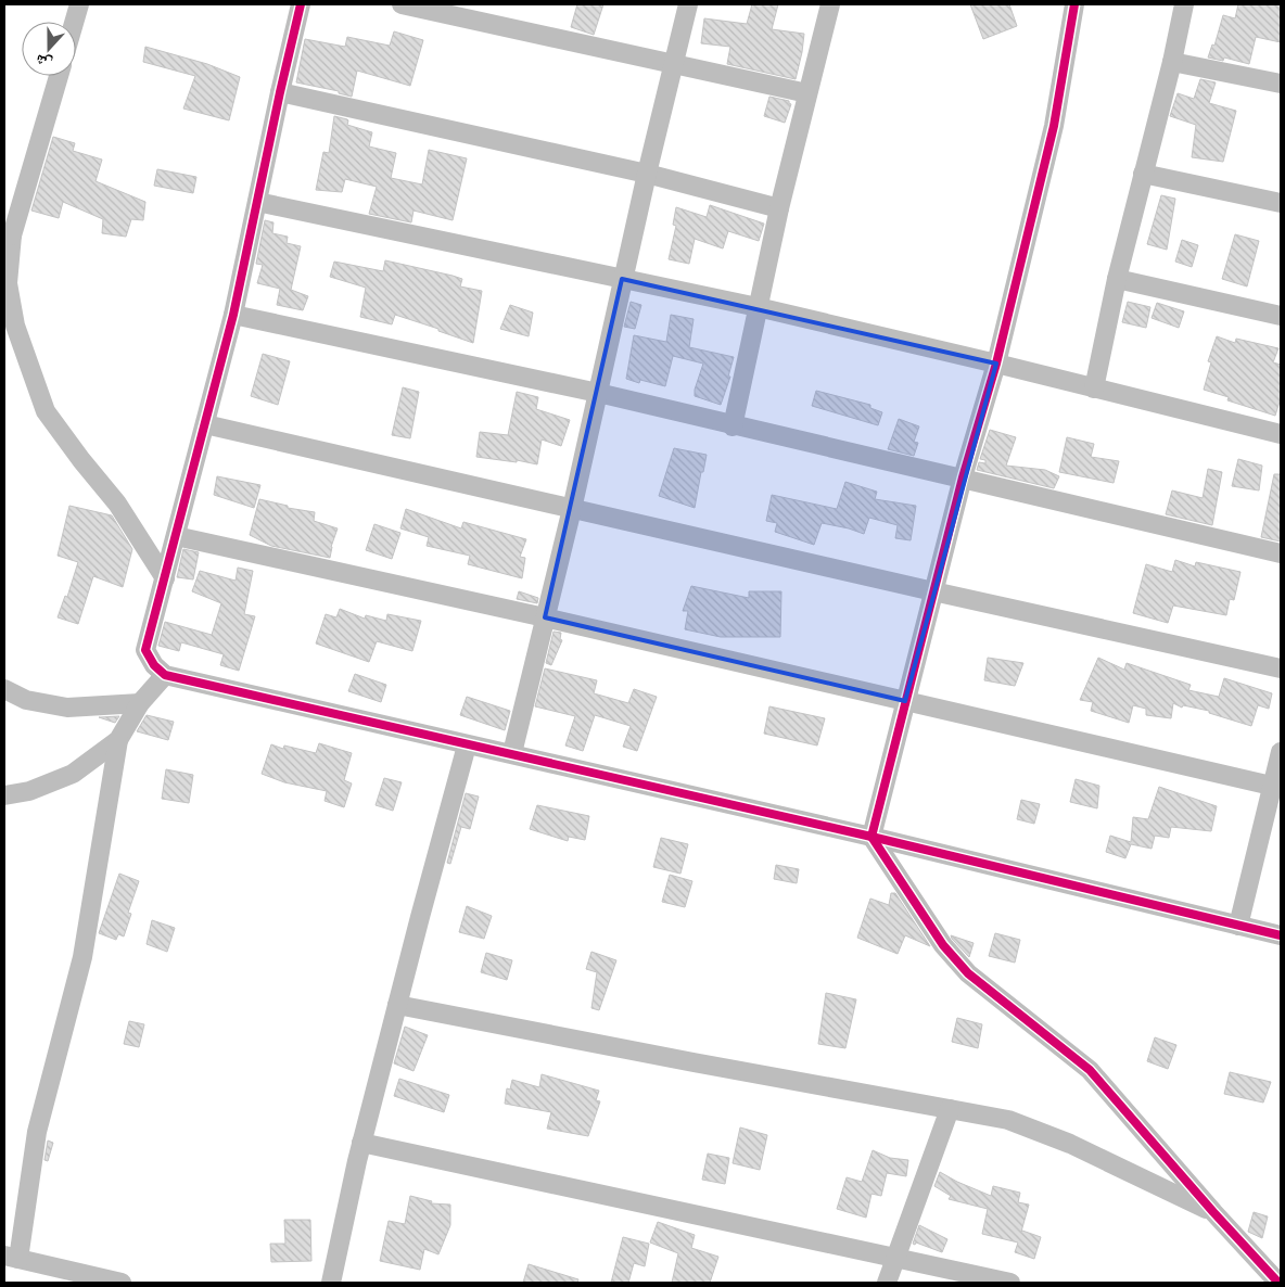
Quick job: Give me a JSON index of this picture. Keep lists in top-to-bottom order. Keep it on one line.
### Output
{"north":"bottom"}
